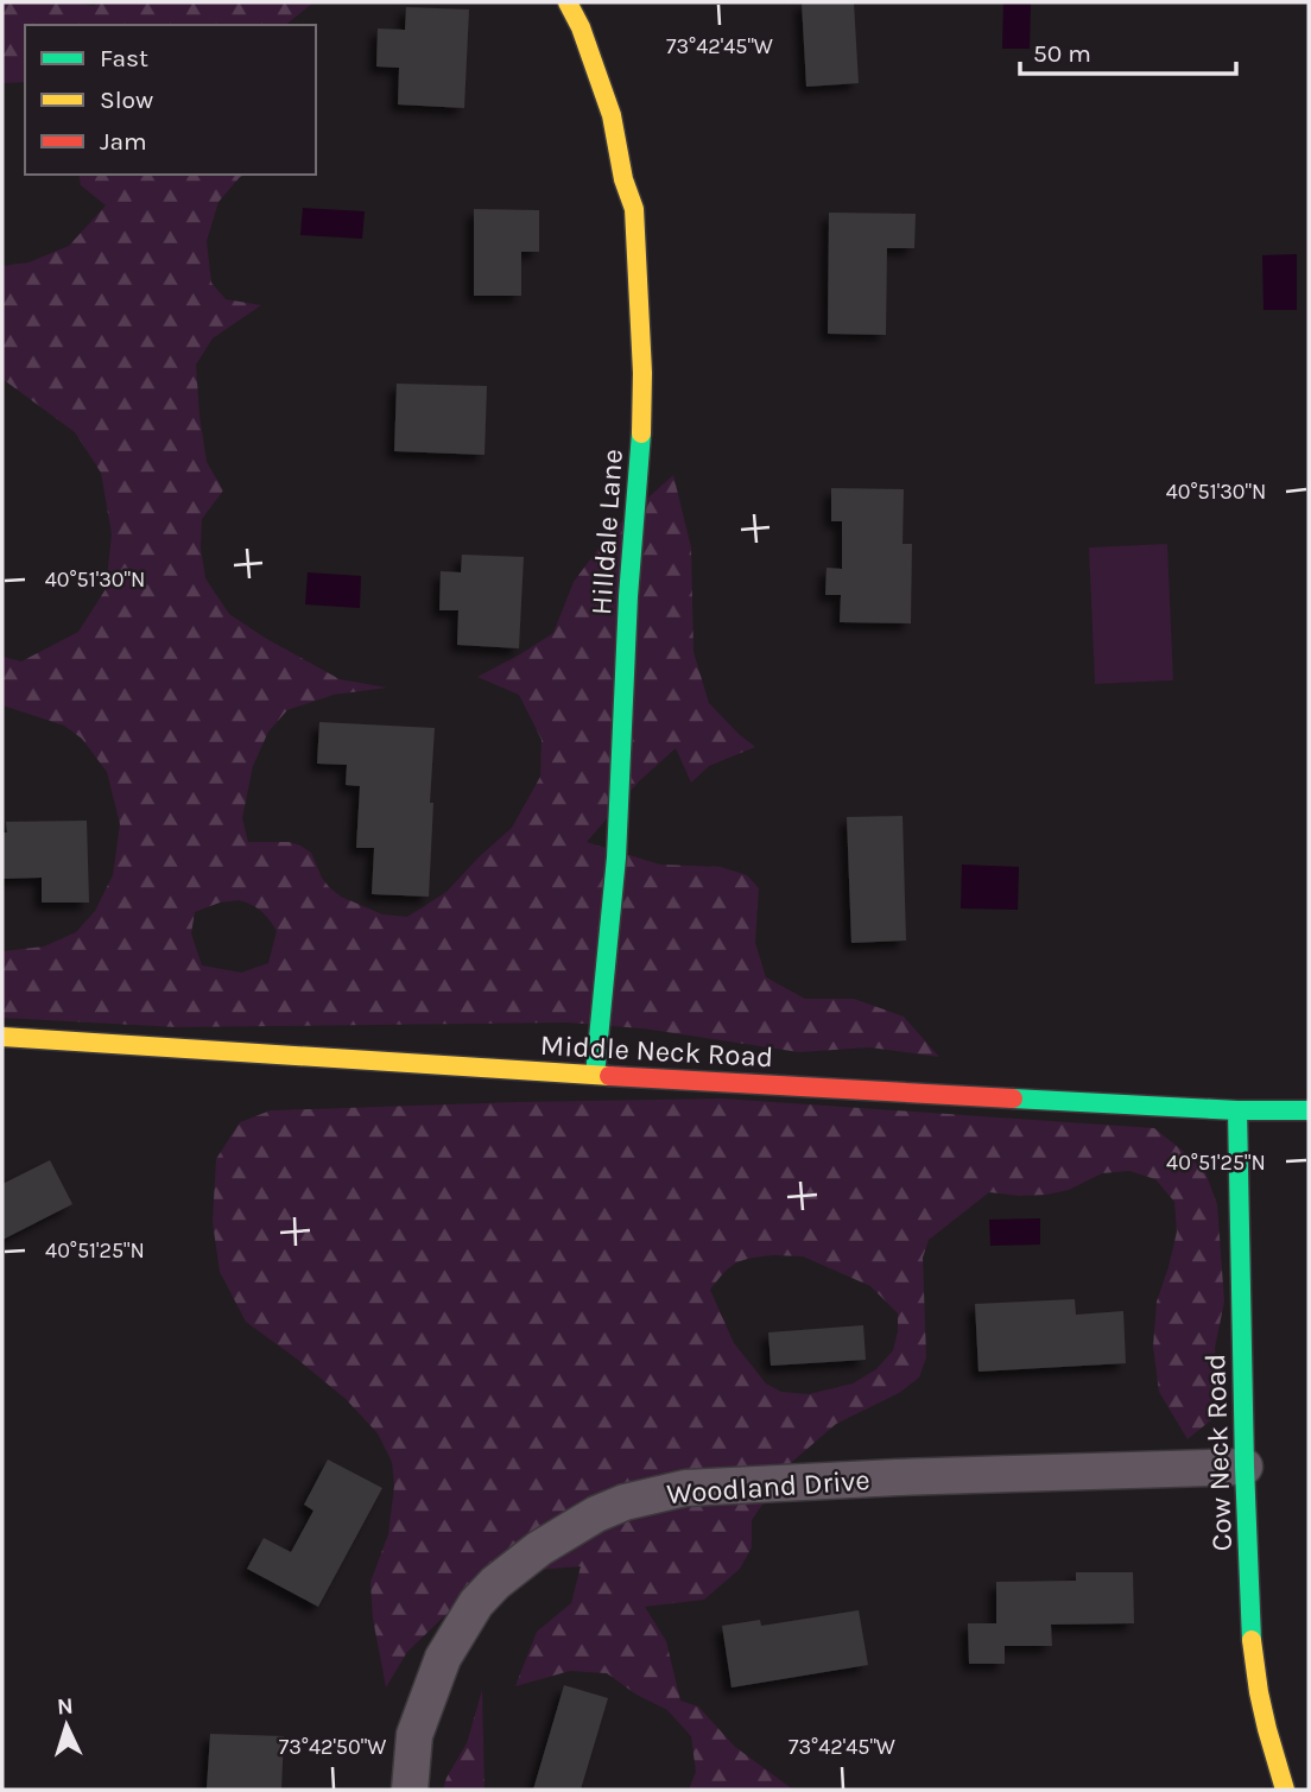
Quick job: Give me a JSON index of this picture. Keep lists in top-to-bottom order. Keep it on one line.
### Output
{"streets":{"main road":["Hilldale Lane","Middle Neck Road","Cow Neck Road"],"street":["Woodland Drive"]},"crossings":[["Hilldale Lane","Middle Neck Road"],["Middle Neck Road","Cow Neck Road"],["Cow Neck Road","Woodland Drive"]],"legend":["Fast","Slow","Jam"],"scale_bar":"50 m","north":"top","coordinates":["73°42'45\"W","40°51'30\"N","40°51'25\"N","73°42'50\"W"]}
